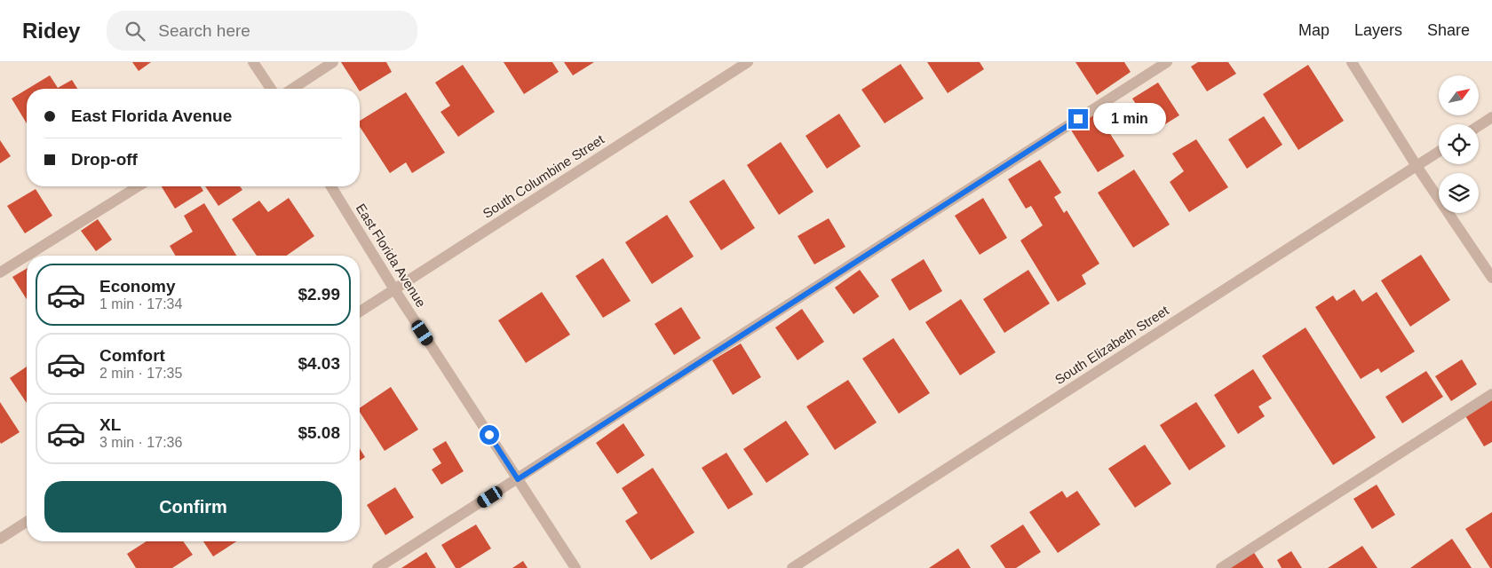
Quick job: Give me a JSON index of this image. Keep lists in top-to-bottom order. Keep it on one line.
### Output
{"streets":{"street":["South Columbine Street","East Florida Avenue","South Elizabeth Street"]},"crossings":[["South Columbine Street","East Florida Avenue"]],"north":"top right","page":{"header":"Ridey","search":"Search here","nav":["Map","Layers","Share"],"banner":["East Florida Avenue","Drop-off"],"bubble":"1 min","list":[{"name":"Economy","note":"1 min · 17:34","value":"$2.99"},{"name":"Comfort","note":"2 min · 17:35","value":"$4.03"},{"name":"XL","note":"3 min · 17:36","value":"$5.08"}],"buttons":"Confirm"}}
